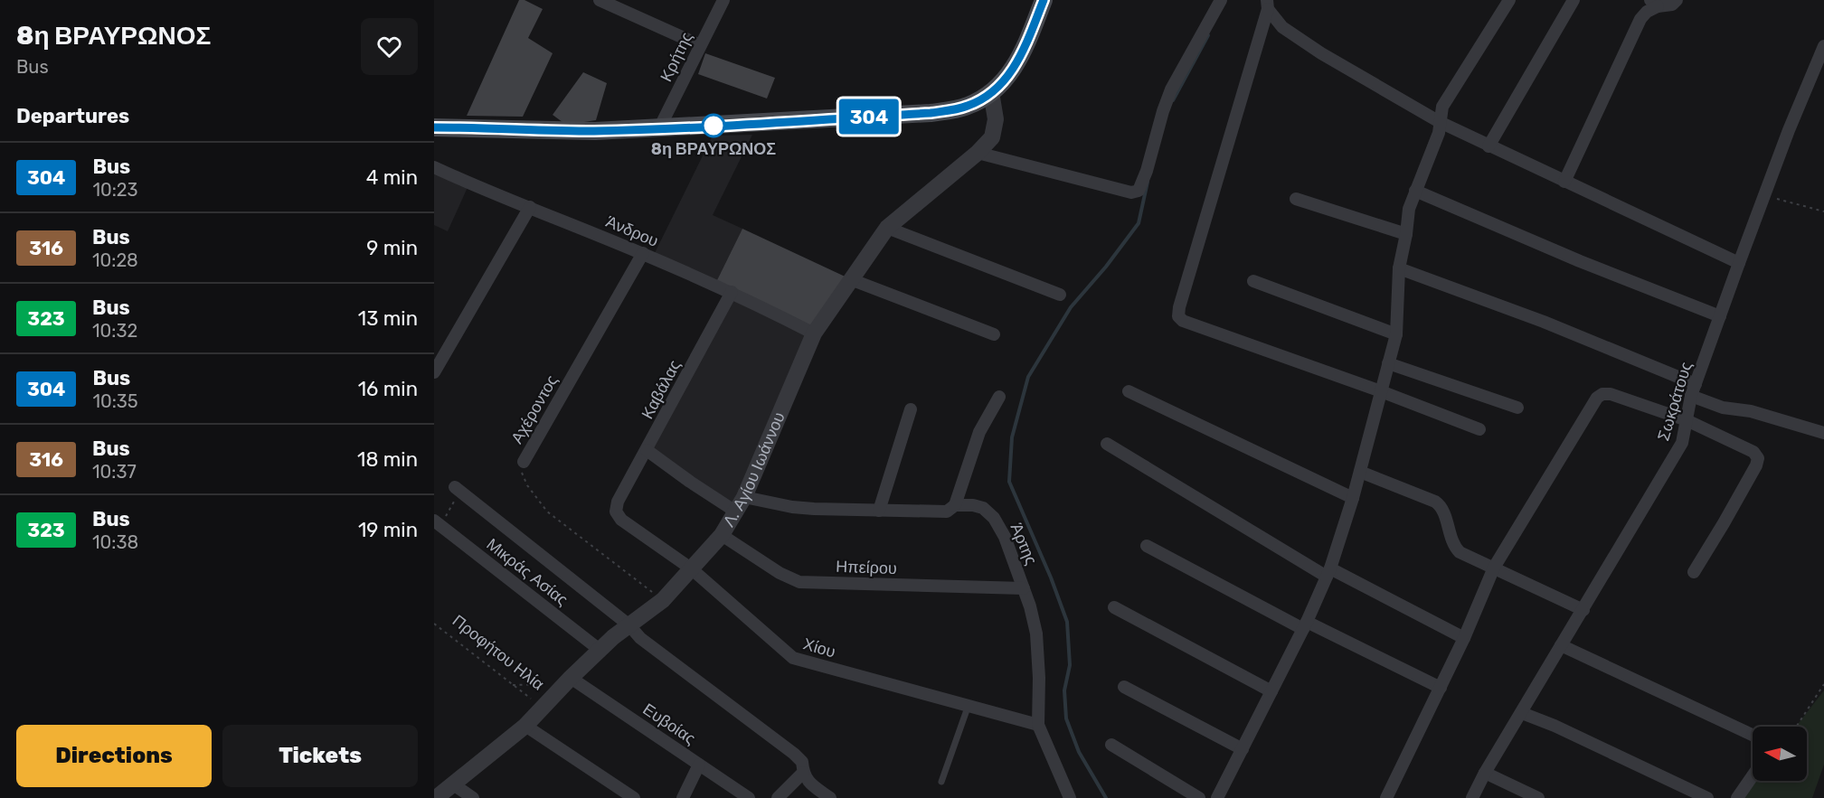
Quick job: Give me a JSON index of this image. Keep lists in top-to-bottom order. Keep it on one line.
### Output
{"streets":{"street":["Κρήτης","Άνδρου","Καβάλας","Σωκράτους","Αχέροντος","Λ. Αγίου Ιωάννου","Άρτης","Ηπείρου","Μικράς Ασίας","Χίου","Ευβοίας"],"path":["Προφήτου Ηλία"]},"crossings":[["Άνδρου","Καβάλας"],["Άνδρου","Αχέροντος"],["Άνδρου","Λ. Αγίου Ιωάννου"],["Καβάλας","Χίου"],["Αχέροντος","Λ. Αγίου Ιωάννου"],["Λ. Αγίου Ιωάννου","Άρτης"],["Λ. Αγίου Ιωάννου","Ηπείρου"],["Λ. Αγίου Ιωάννου","Μικράς Ασίας"],["Λ. Αγίου Ιωάννου","Χίου"],["Λ. Αγίου Ιωάννου","Προφήτου Ηλία"],["Λ. Αγίου Ιωάννου","Ευβοίας"],["Άρτης","Ηπείρου"],["Άρτης","Χίου"]],"places":["8η ΒΡΑΥΡΩΝΟΣ"],"lines":["bus line 304"],"north":"left","page":{"heading":[["8η ΒΡΑΥΡΩΝΟΣ","Bus"],"Departures"],"on_map":"304","list":[{"mark":"304","name":"Bus","note":"10:23","value":"4 min"},{"mark":"316","name":"Bus","note":"10:28","value":"9 min"},{"mark":"323","name":"Bus","note":"10:32","value":"13 min"},{"mark":"304","name":"Bus","note":"10:35","value":"16 min"},{"mark":"316","name":"Bus","note":"10:37","value":"18 min"},{"mark":"323","name":"Bus","note":"10:38","value":"19 min"}],"buttons":["Directions","Tickets"]}}
